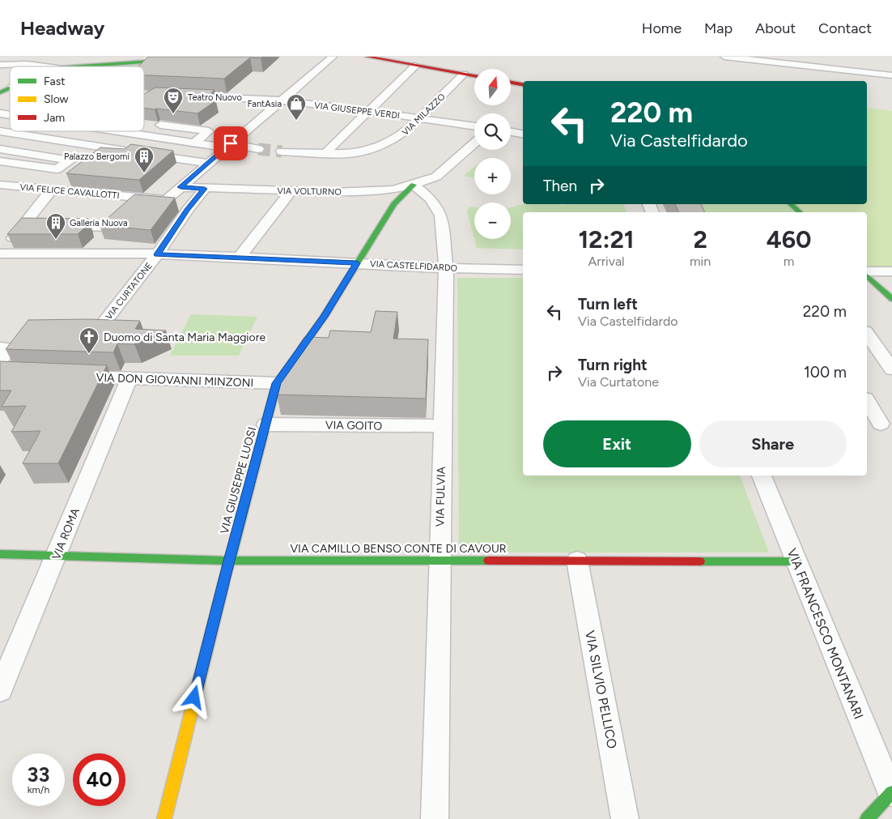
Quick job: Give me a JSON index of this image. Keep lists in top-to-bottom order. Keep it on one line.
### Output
{"streets":{"street":["VIA GIUSEPPE VERDI","VIA MILAZZO","VIA FELICE CAVALLOTTI","VIA VOLTURNO","VIA CASTELFIDARDO","VIA CURTATONE","VIA DON GIOVANNI MINZONI","VIA GOITO","VIA GIUSEPPE LUOSI","VIA FULVIA","VIA ROMA","VIA CAMILLO BENSO CONTE DI CAVOUR","VIA FRANCESCO MONTANARI","VIA SILVIO PELLICO"]},"crossings":[["VIA GIUSEPPE VERDI","VIA MILAZZO"],["VIA GIUSEPPE VERDI","VIA FELICE CAVALLOTTI"],["VIA FELICE CAVALLOTTI","VIA VOLTURNO"],["VIA VOLTURNO","VIA CURTATONE"],["VIA VOLTURNO","VIA GIUSEPPE LUOSI"],["VIA VOLTURNO","VIA FULVIA"],["VIA CASTELFIDARDO","VIA CURTATONE"],["VIA CASTELFIDARDO","VIA GIUSEPPE LUOSI"],["VIA CASTELFIDARDO","VIA FULVIA"],["VIA DON GIOVANNI MINZONI","VIA GIUSEPPE LUOSI"],["VIA DON GIOVANNI MINZONI","VIA ROMA"],["VIA GOITO","VIA GIUSEPPE LUOSI"],["VIA GOITO","VIA FULVIA"],["VIA GIUSEPPE LUOSI","VIA FULVIA"],["VIA GIUSEPPE LUOSI","VIA CAMILLO BENSO CONTE DI CAVOUR"],["VIA FULVIA","VIA CAMILLO BENSO CONTE DI CAVOUR"],["VIA ROMA","VIA CAMILLO BENSO CONTE DI CAVOUR"],["VIA CAMILLO BENSO CONTE DI CAVOUR","VIA FRANCESCO MONTANARI"],["VIA CAMILLO BENSO CONTE DI CAVOUR","VIA SILVIO PELLICO"]],"places":{"theatre":["Teatro Nuovo"],"shop":["FantAsia"],"building":["Palazzo Bergomi","Galleria Nuova"],"church":["Duomo di Santa Maria Maggiore"]},"legend":["Fast","Slow","Jam"],"north":"top","page":{"header":"Headway","nav":["Home","Map","About","Contact"],"map_buttons":["+","−"],"turn":["220 m","Via Castelfidardo"],"then":"Then","eta":["12:21","Arrival","2","min","460","m"],"list":[{"name":"Turn left","note":"Via Castelfidardo","value":"220 m"},{"name":"Turn right","note":"Via Curtatone","value":"100 m"}],"buttons":["Exit","Share"],"speed":"33 km/h","limit":"40"}}
